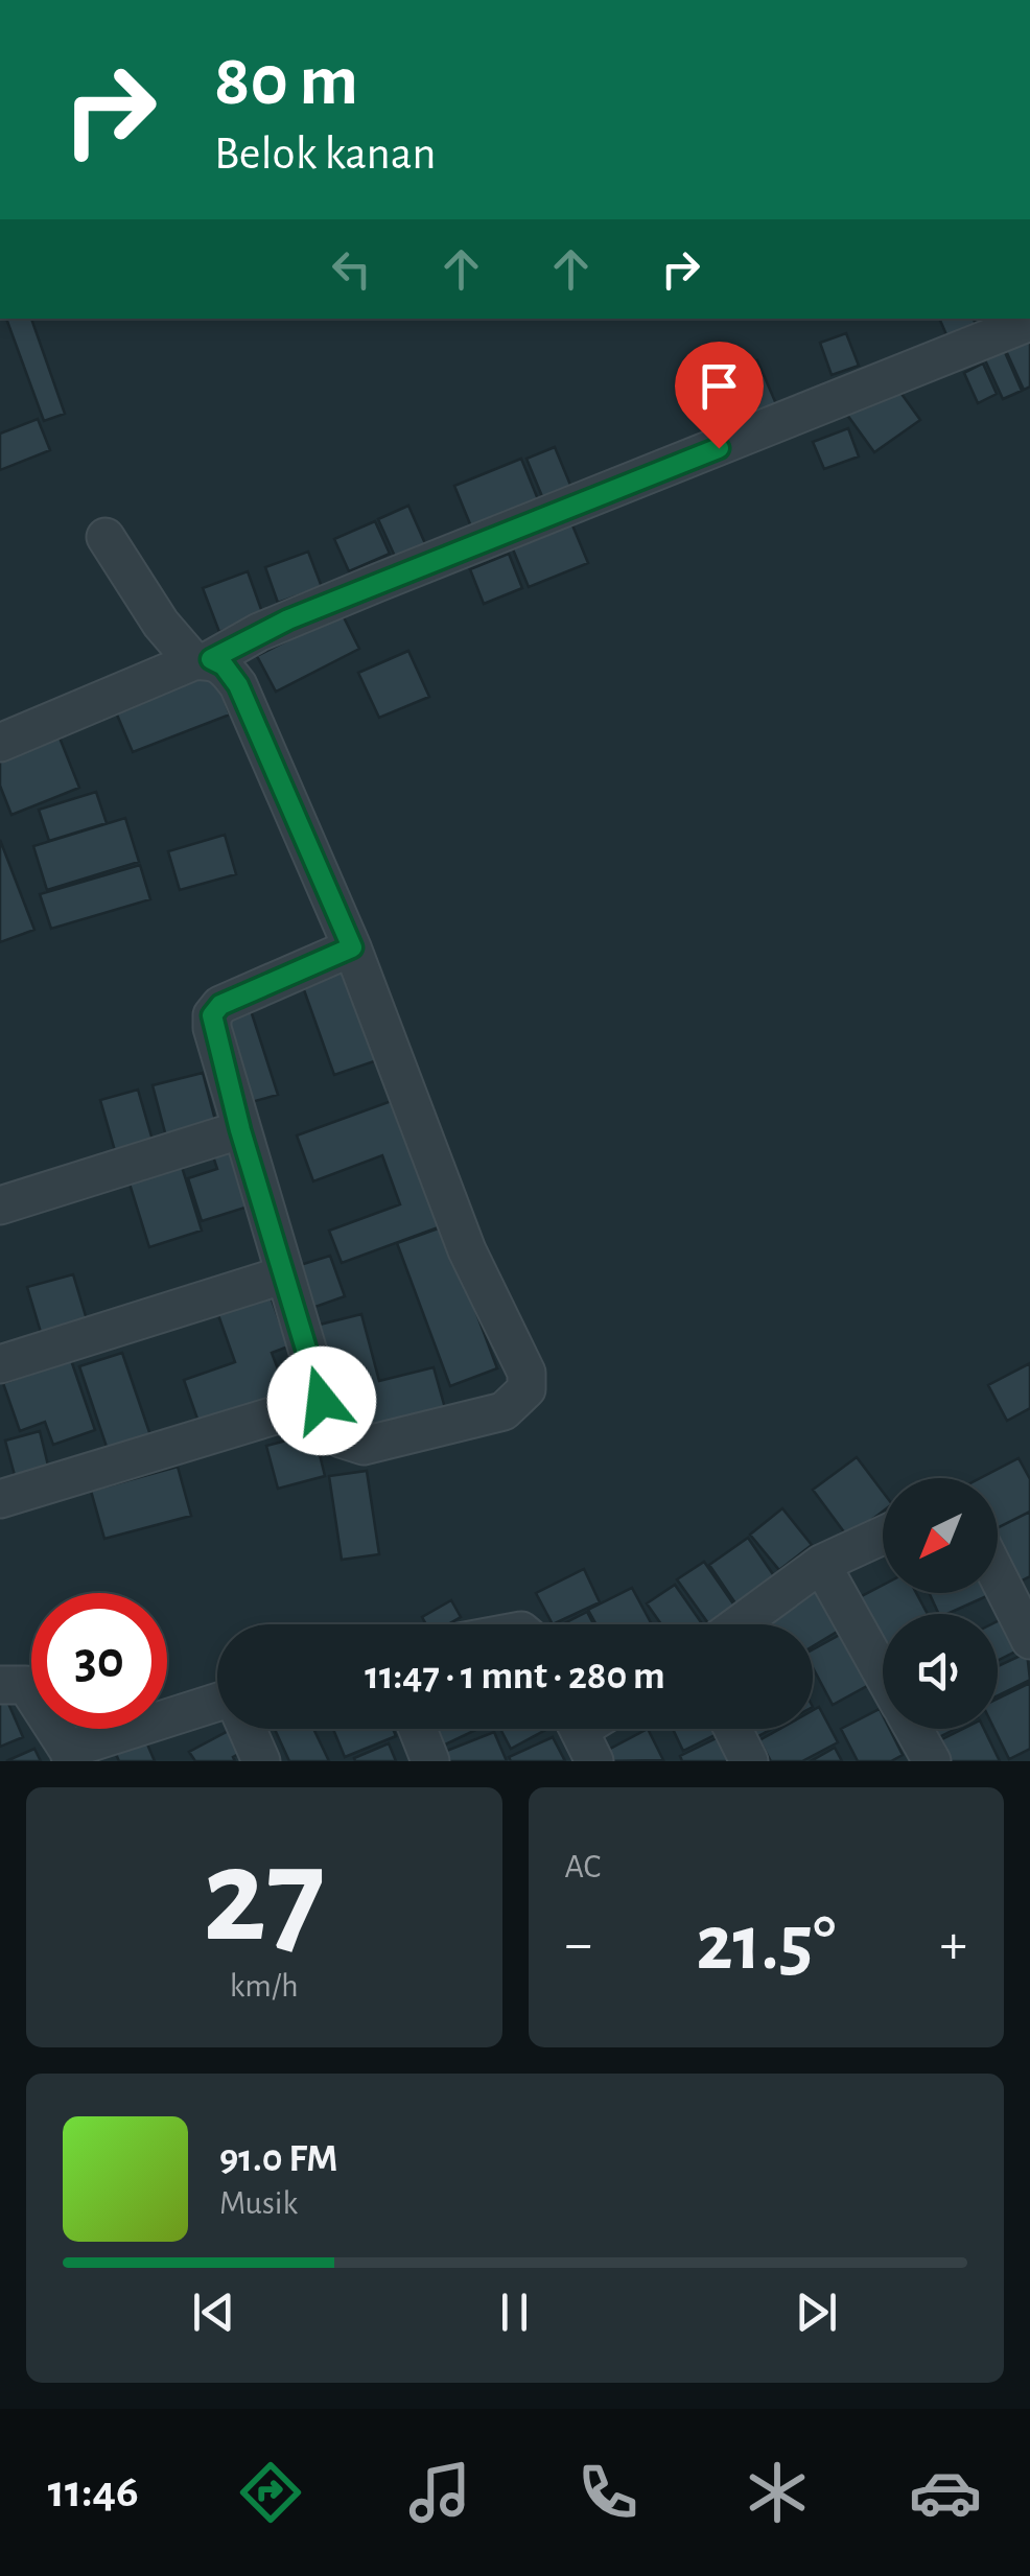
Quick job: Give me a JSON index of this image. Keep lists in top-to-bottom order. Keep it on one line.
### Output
{"north":"bottom left","page":{"turn":["80 m","Belok kanan"],"limit":"30","trip":"11:47 · 1 mnt · 280 m","tile":[["27","km/h"],"AC"],"heat":["−","21.5°","+"],"song":["91.0 FM","Musik"],"tabs":"11:46"}}
